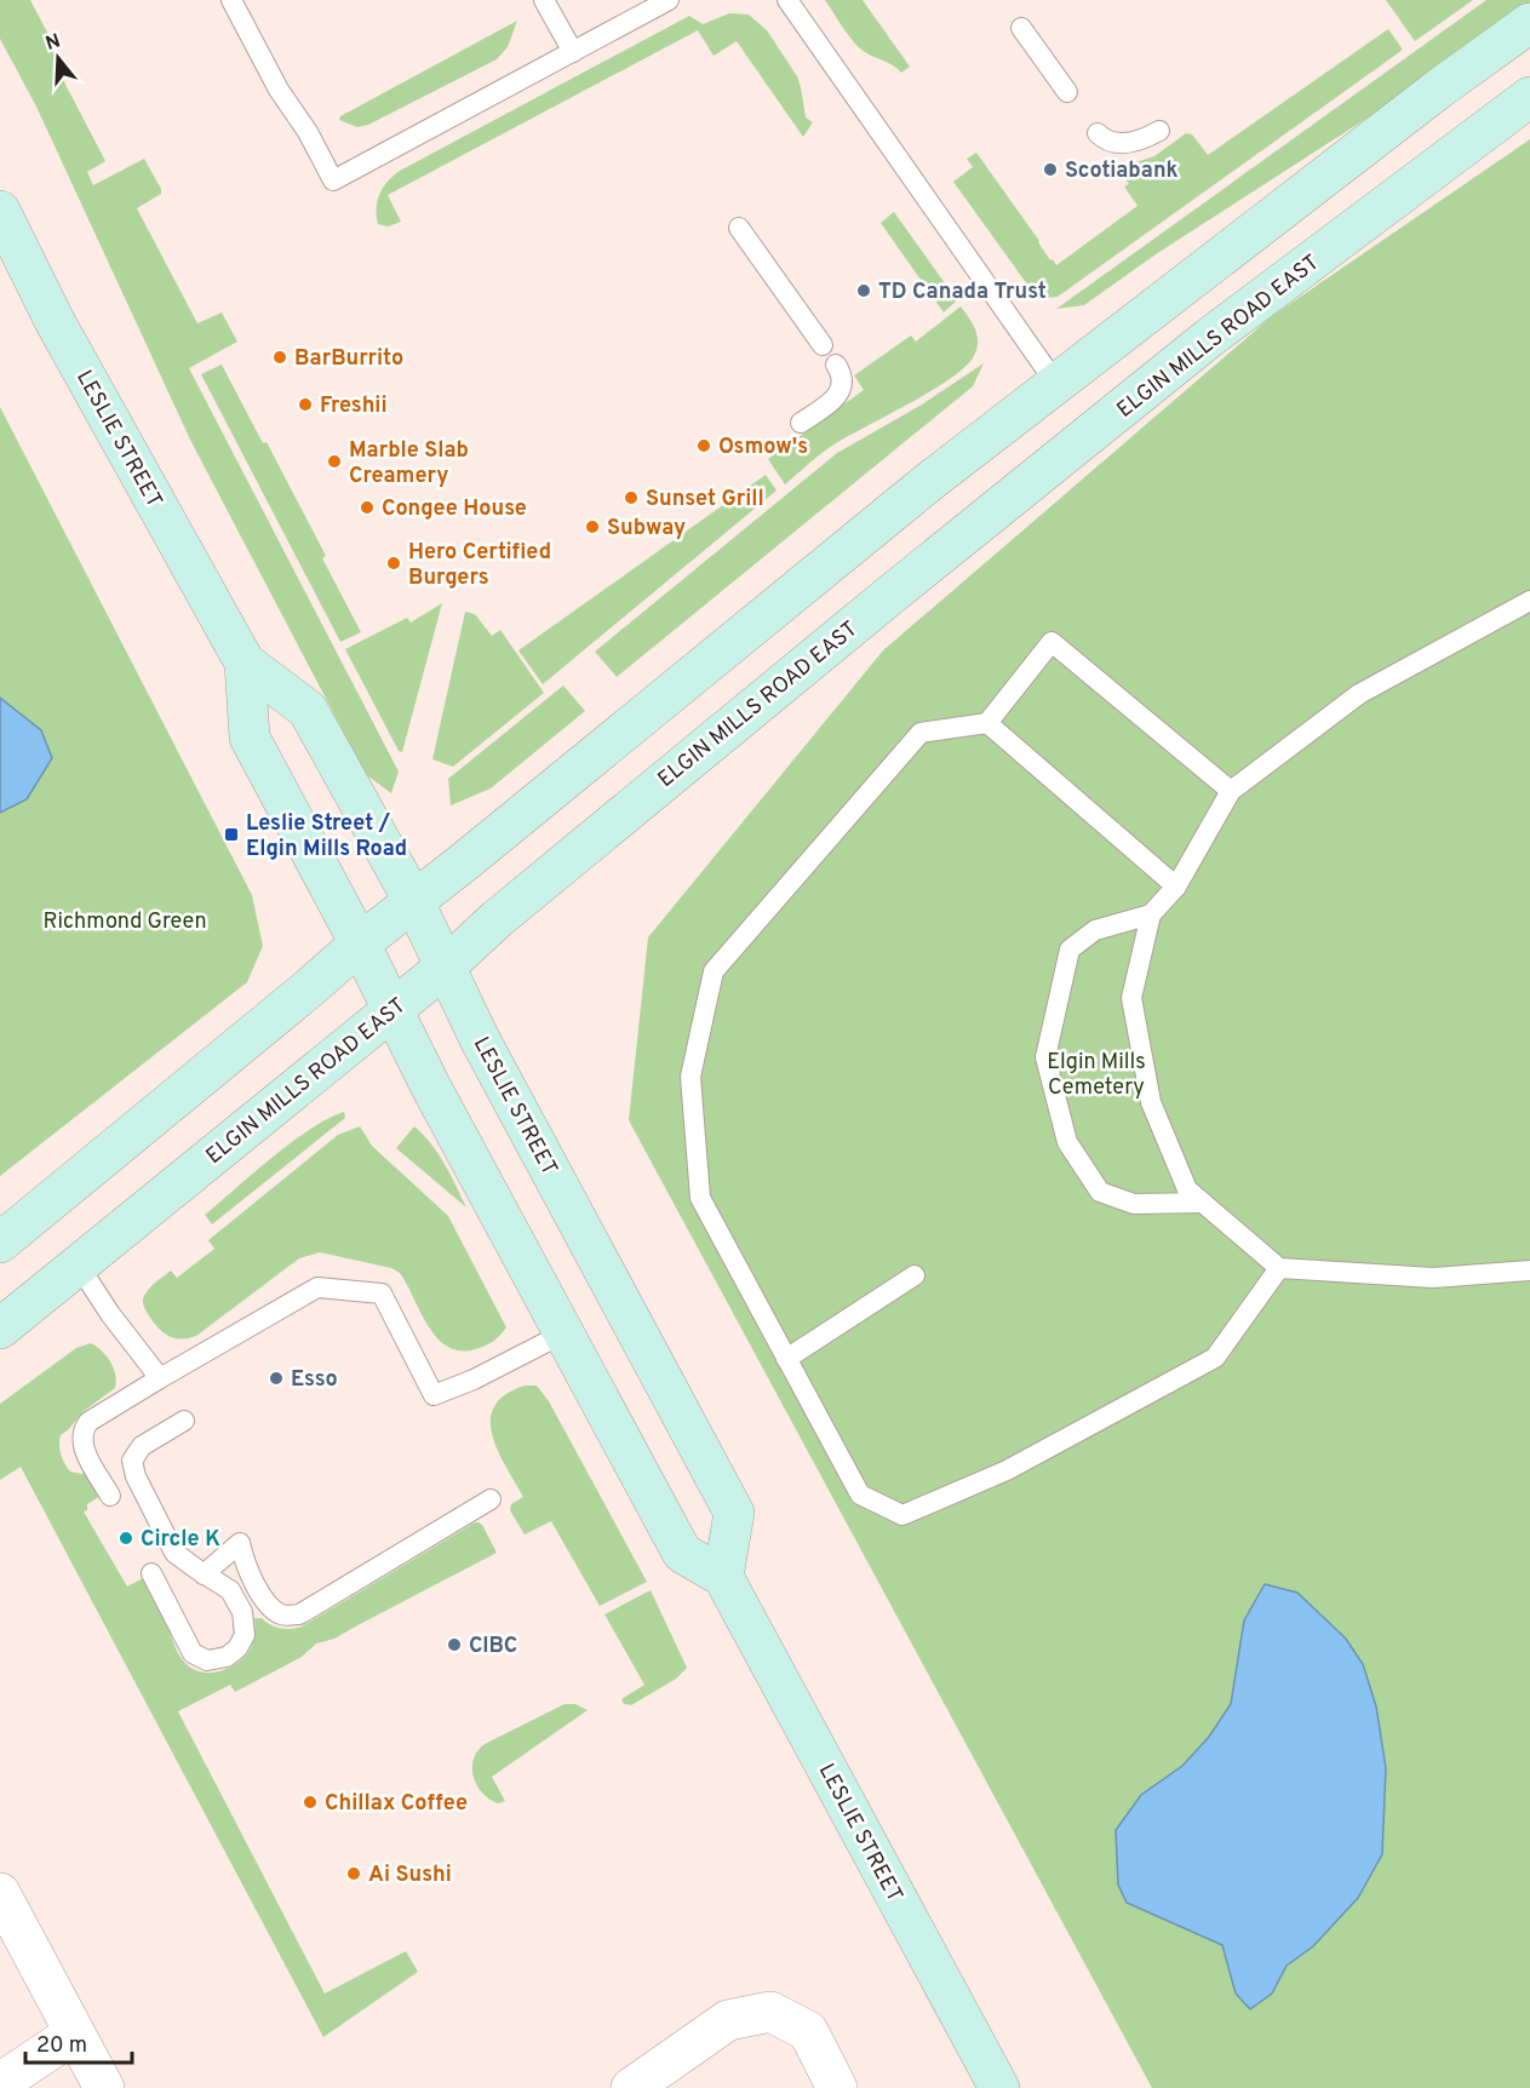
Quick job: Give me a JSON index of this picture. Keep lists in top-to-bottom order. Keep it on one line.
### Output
{"streets":{"main road":["ELGIN MILLS ROAD EAST","LESLIE STREET"]},"crossings":[["ELGIN MILLS ROAD EAST","LESLIE STREET"]],"parks":["Richmond Green","Elgin Mills Cemetery"],"places":{"other":["Scotiabank","TD Canada Trust","BarBurrito","Freshii","Osmow's","Marble Slab Creamery","Sunset Grill","Congee House","Subway","Hero Certified Burgers","Esso","Circle K","CIBC","Chillax Coffee","Ai Sushi"],"transit":["Leslie Street / Elgin Mills Road"]},"scale_bar":"20 m","north":"top"}
